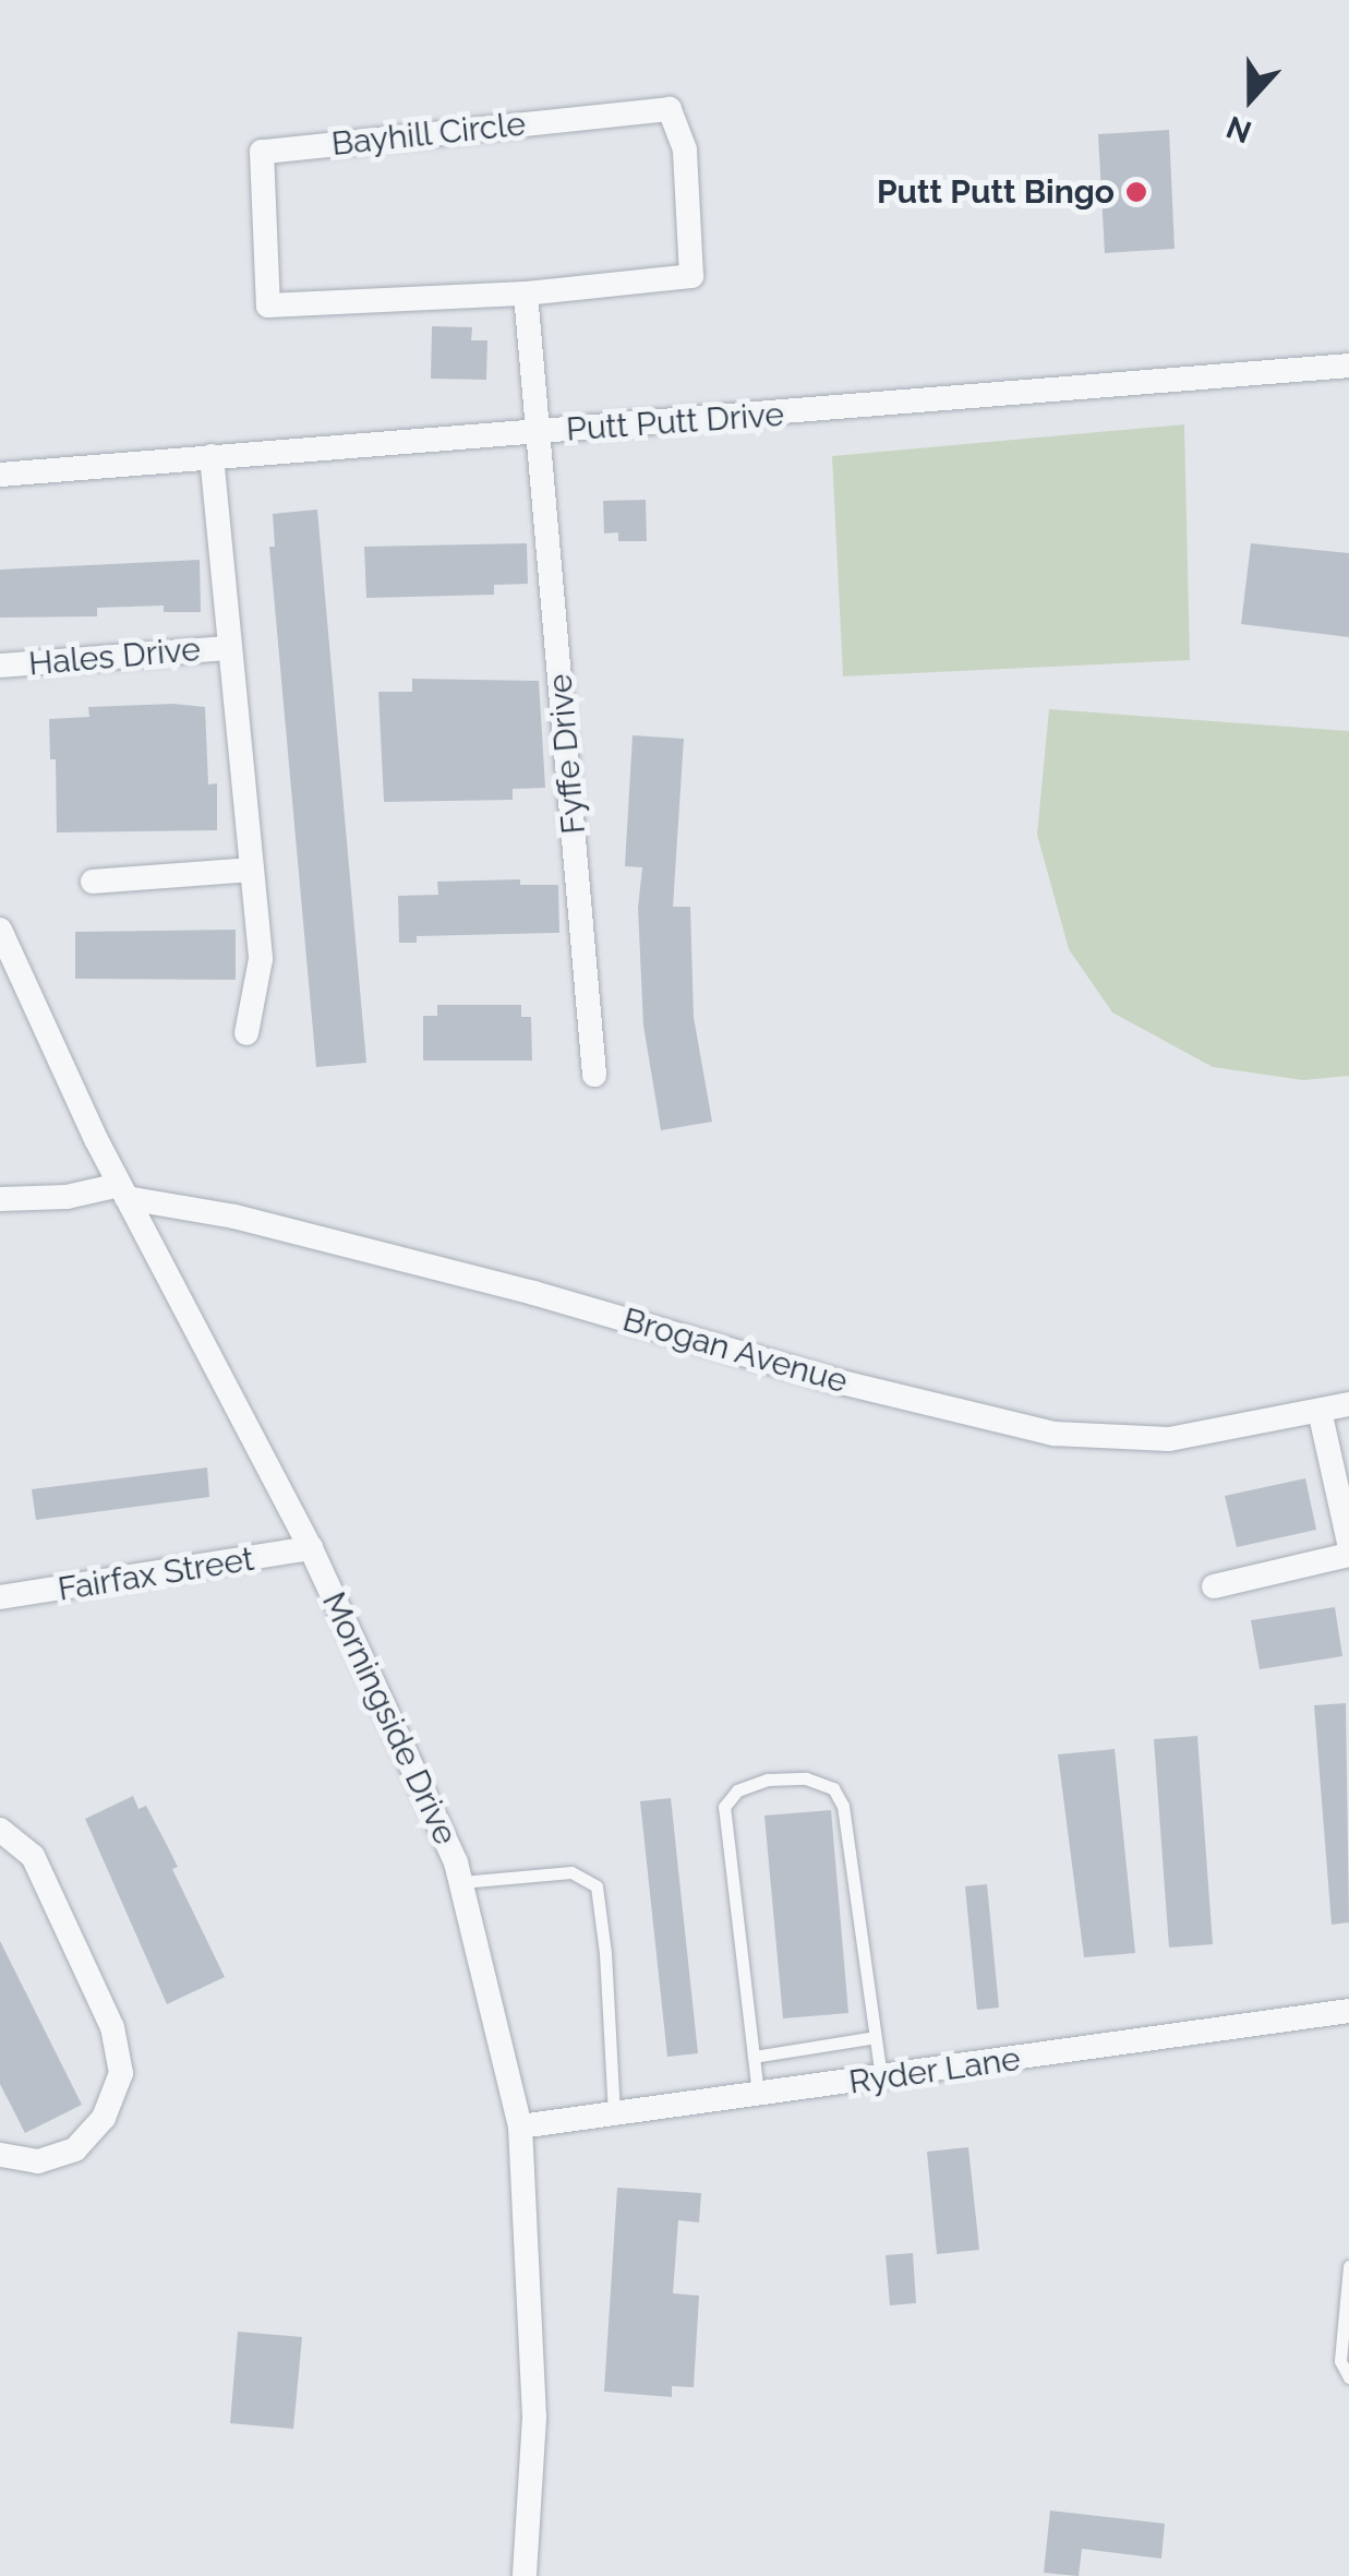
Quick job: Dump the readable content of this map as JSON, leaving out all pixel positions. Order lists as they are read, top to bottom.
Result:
{
  "streets": {
    "street": [
      "Bayhill Circle",
      "Putt Putt Drive",
      "Hales Drive",
      "Fyffe Drive",
      "Brogan Avenue",
      "Fairfax Street",
      "Morningside Drive",
      "Ryder Lane"
    ]
  },
  "crossings": [
    ["Putt Putt Drive", "Hales Drive"],
    ["Putt Putt Drive", "Fyffe Drive"],
    ["Brogan Avenue", "Morningside Drive"],
    ["Fairfax Street", "Morningside Drive"],
    ["Morningside Drive", "Ryder Lane"]
  ],
  "places": ["Putt Putt Bingo"],
  "north": "bottom"
}
